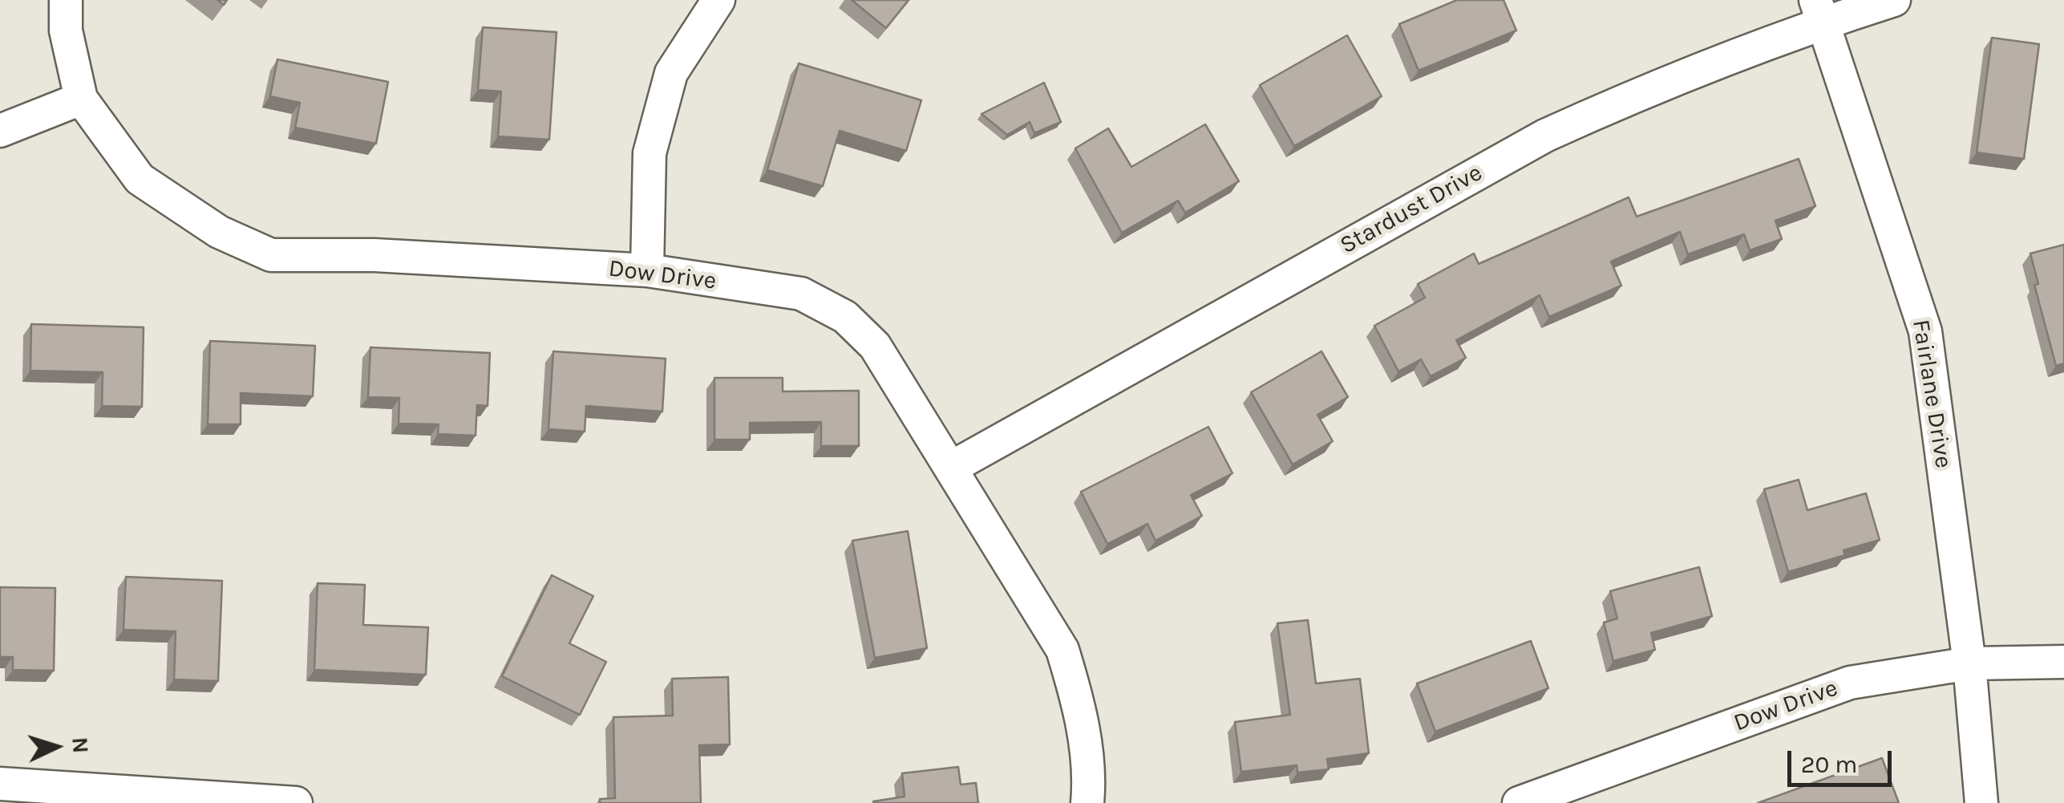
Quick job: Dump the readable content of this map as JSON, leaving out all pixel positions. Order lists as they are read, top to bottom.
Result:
{
  "streets": {
    "street": ["Stardust Drive", "Dow Drive", "Fairlane Drive"]
  },
  "crossings": [
    ["Stardust Drive", "Dow Drive"],
    ["Stardust Drive", "Fairlane Drive"],
    ["Dow Drive", "Fairlane Drive"]
  ],
  "scale_bar": "20 m",
  "north": "right"
}
